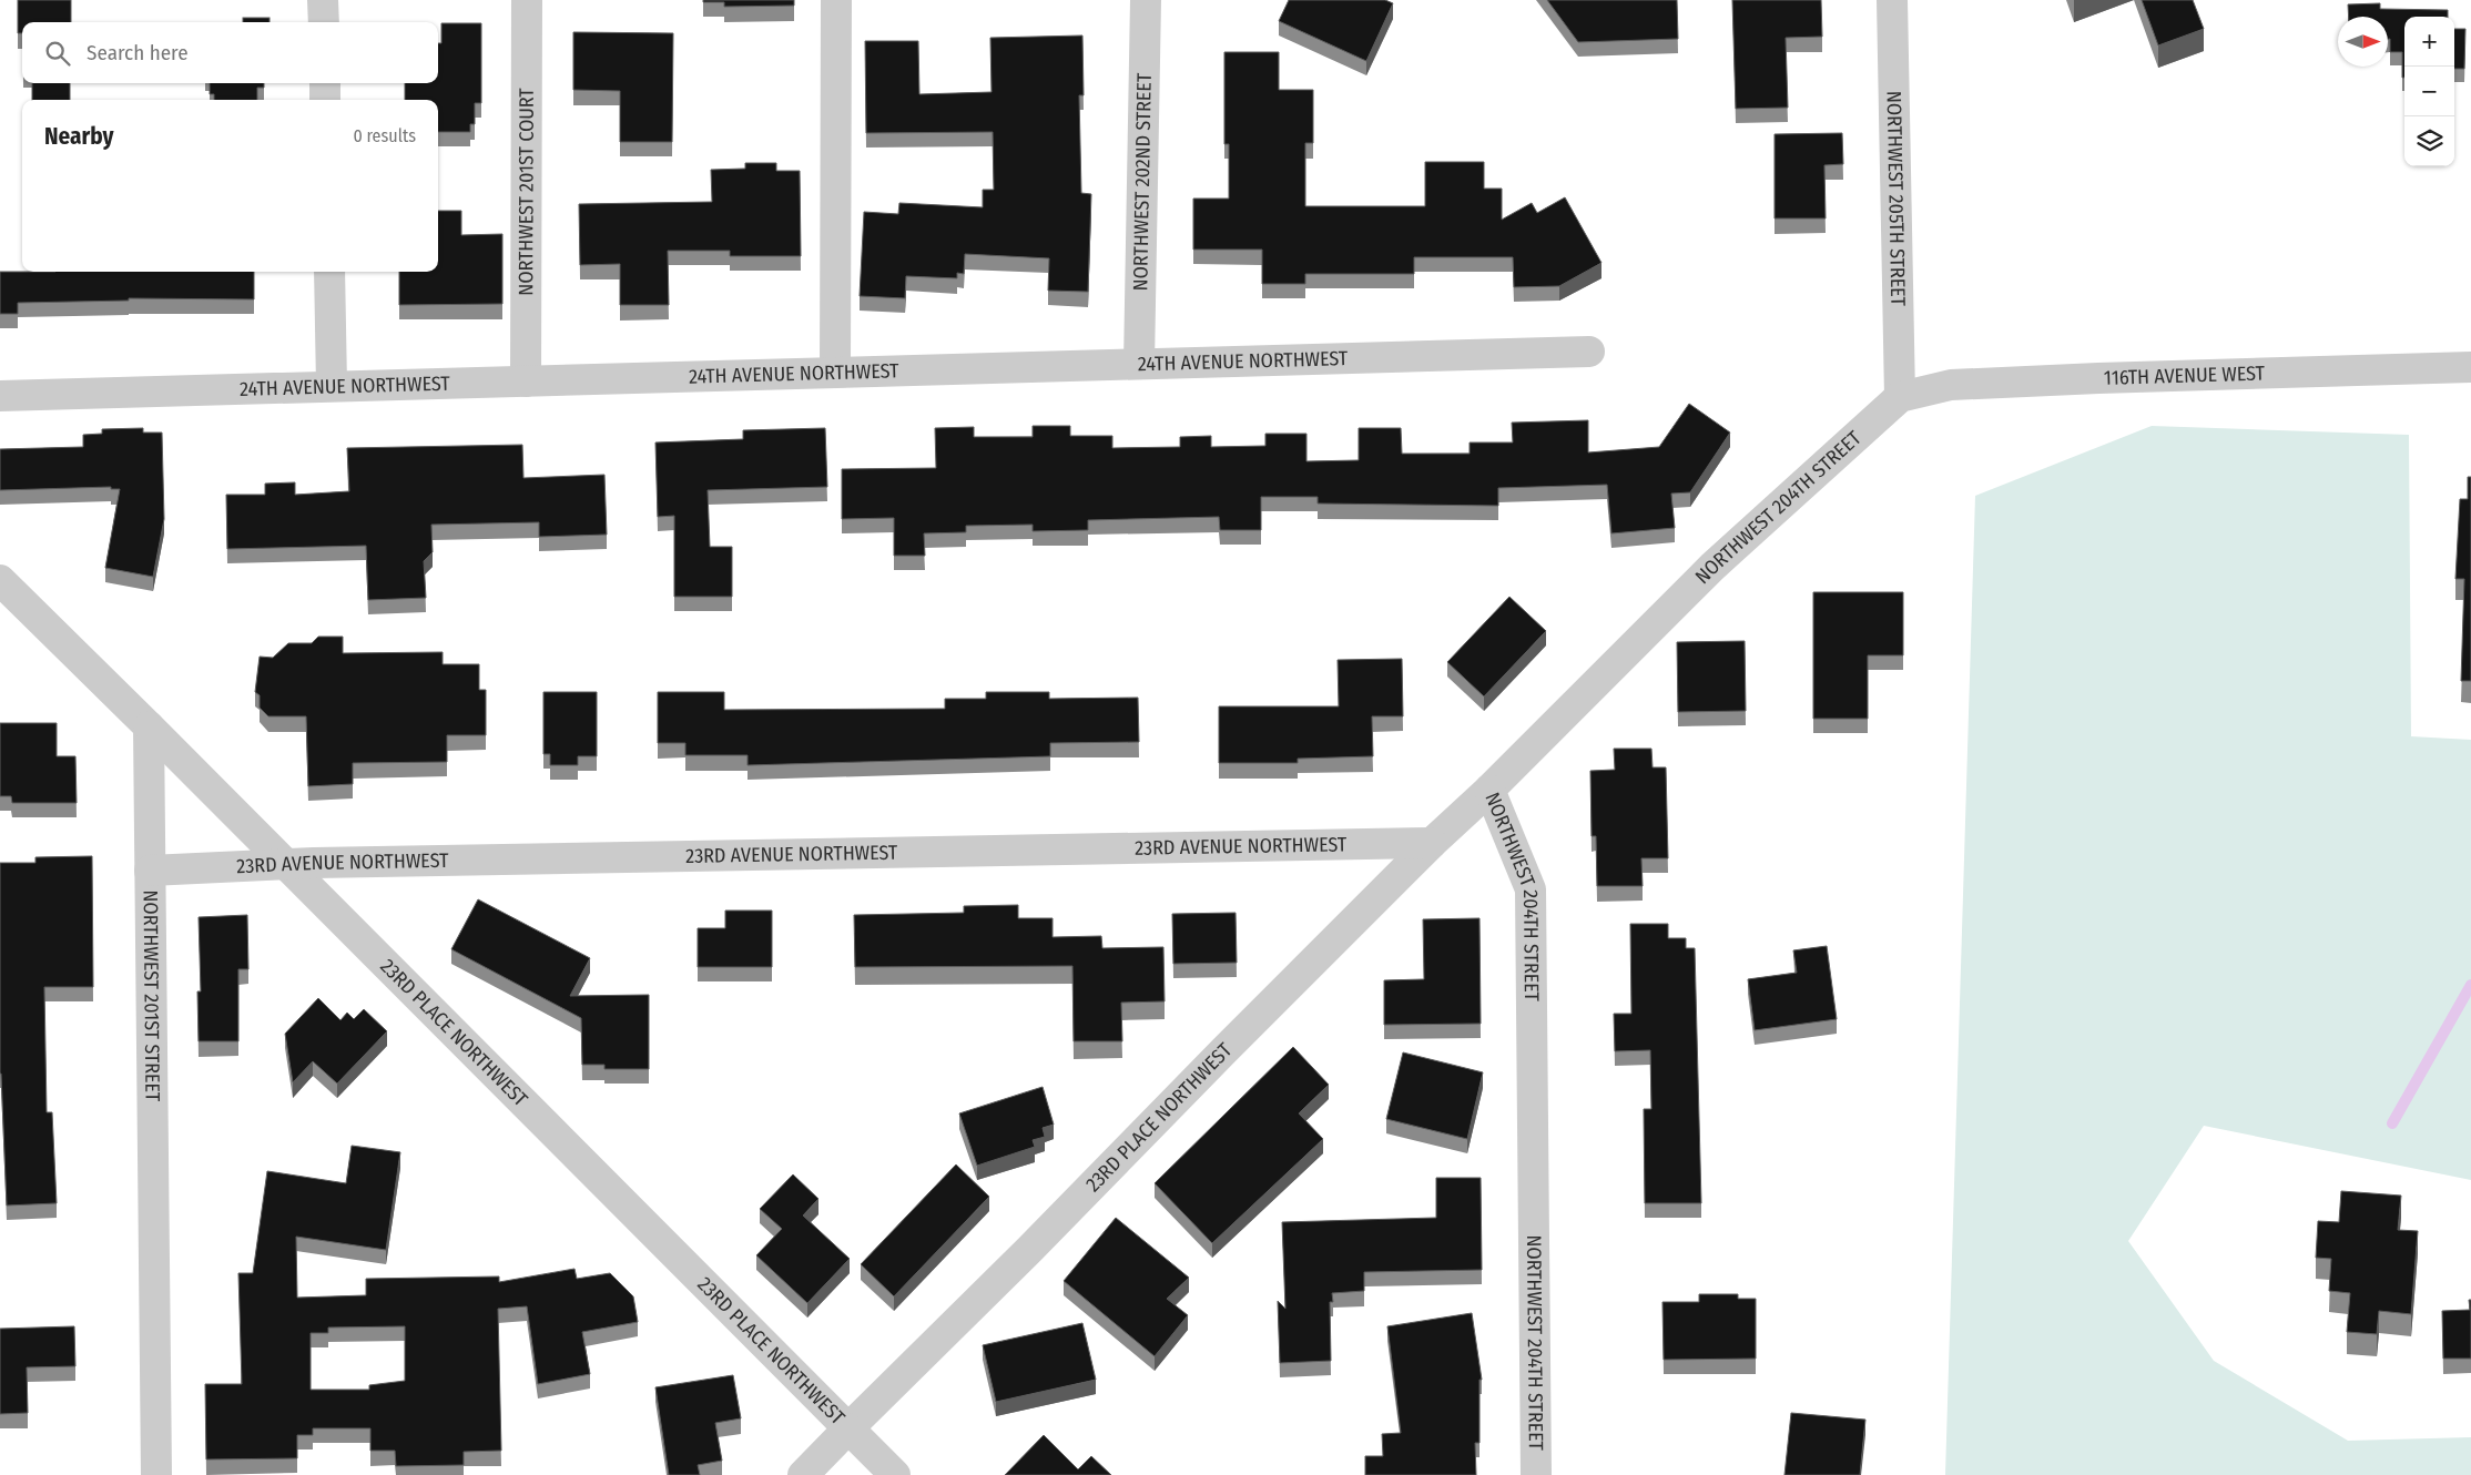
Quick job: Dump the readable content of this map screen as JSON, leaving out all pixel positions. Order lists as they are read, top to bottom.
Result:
{
  "streets": {
    "street": [
      "NORTHWEST 202ND STREET",
      "NORTHWEST 201ST COURT",
      "NORTHWEST 205TH STREET",
      "24TH AVENUE NORTHWEST",
      "116TH AVENUE WEST",
      "NORTHWEST 204TH STREET",
      "23RD AVENUE NORTHWEST",
      "NORTHWEST 201ST STREET",
      "23RD PLACE NORTHWEST"
    ]
  },
  "crossings": [
    ["NORTHWEST 202ND STREET", "24TH AVENUE NORTHWEST"],
    ["NORTHWEST 201ST COURT", "24TH AVENUE NORTHWEST"],
    ["NORTHWEST 205TH STREET", "116TH AVENUE WEST"],
    ["NORTHWEST 205TH STREET", "NORTHWEST 204TH STREET"],
    ["116TH AVENUE WEST", "NORTHWEST 204TH STREET"],
    ["NORTHWEST 204TH STREET", "23RD PLACE NORTHWEST"],
    ["23RD AVENUE NORTHWEST", "NORTHWEST 201ST STREET"],
    ["23RD AVENUE NORTHWEST", "23RD PLACE NORTHWEST"],
    ["NORTHWEST 201ST STREET", "23RD PLACE NORTHWEST"]
  ],
  "north": "right",
  "page": {
    "map_buttons": ["+", "−"],
    "search": "Search here",
    "heading": ["Nearby", "0 results"]
  }
}
